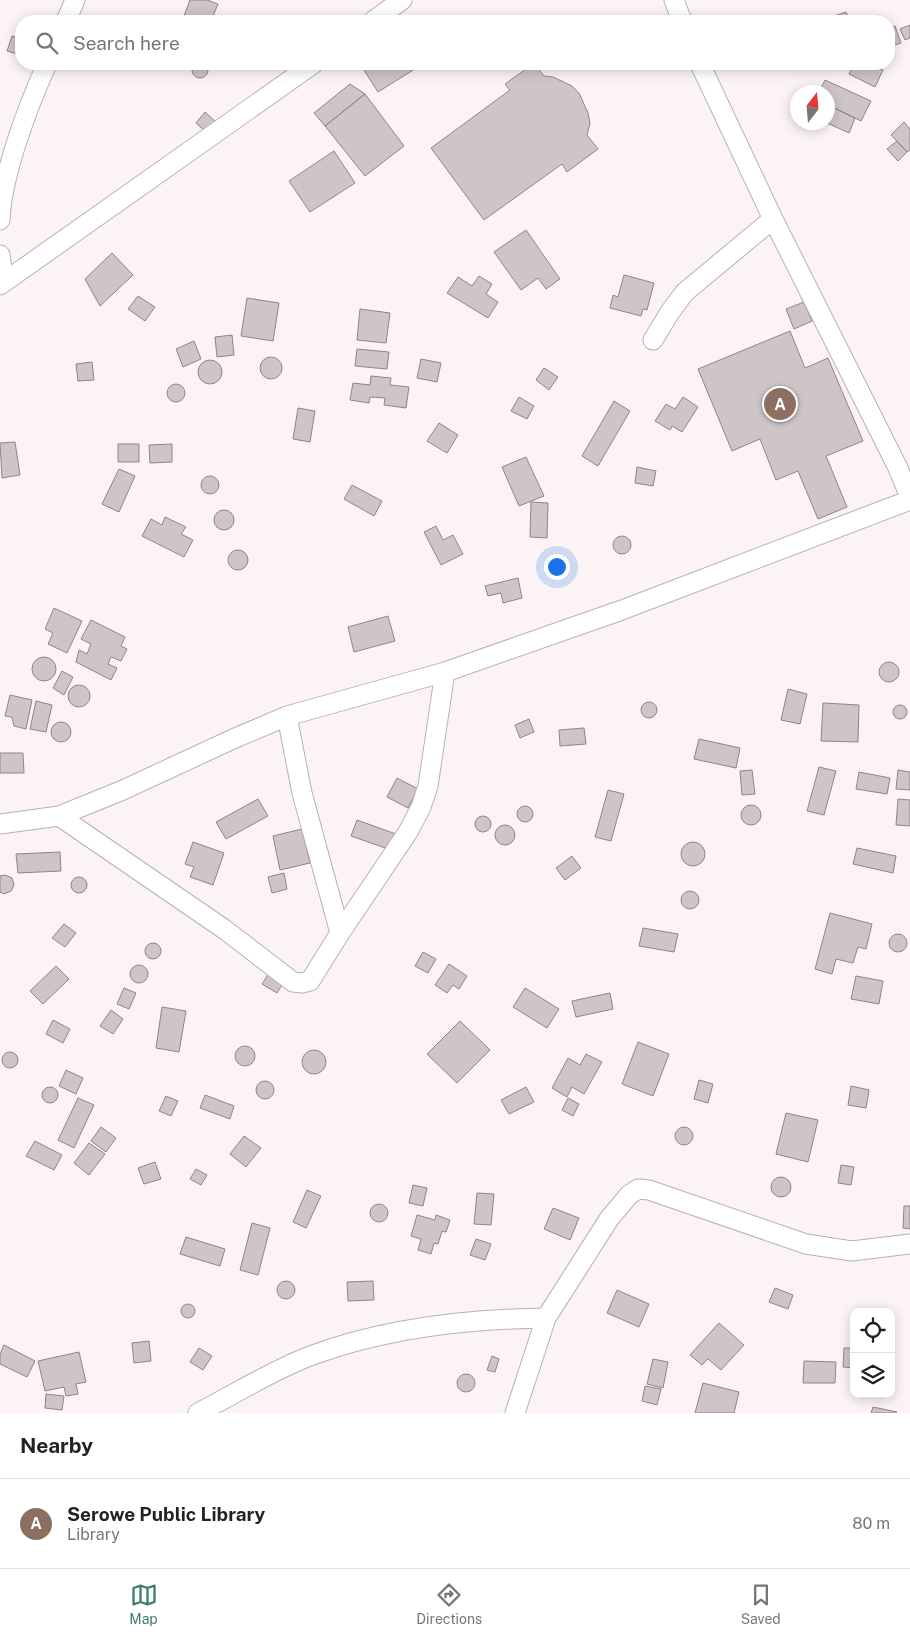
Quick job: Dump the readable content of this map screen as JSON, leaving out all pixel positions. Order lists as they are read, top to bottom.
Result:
{
  "north": "top",
  "page": {
    "search": "Search here",
    "pins": "A",
    "heading": "Nearby",
    "list": [
      {
        "mark": "A",
        "name": "Serowe Public Library",
        "note": "Library",
        "value": "80 m"
      }
    ],
    "nav": ["Map", "Directions", "Saved"]
  }
}
